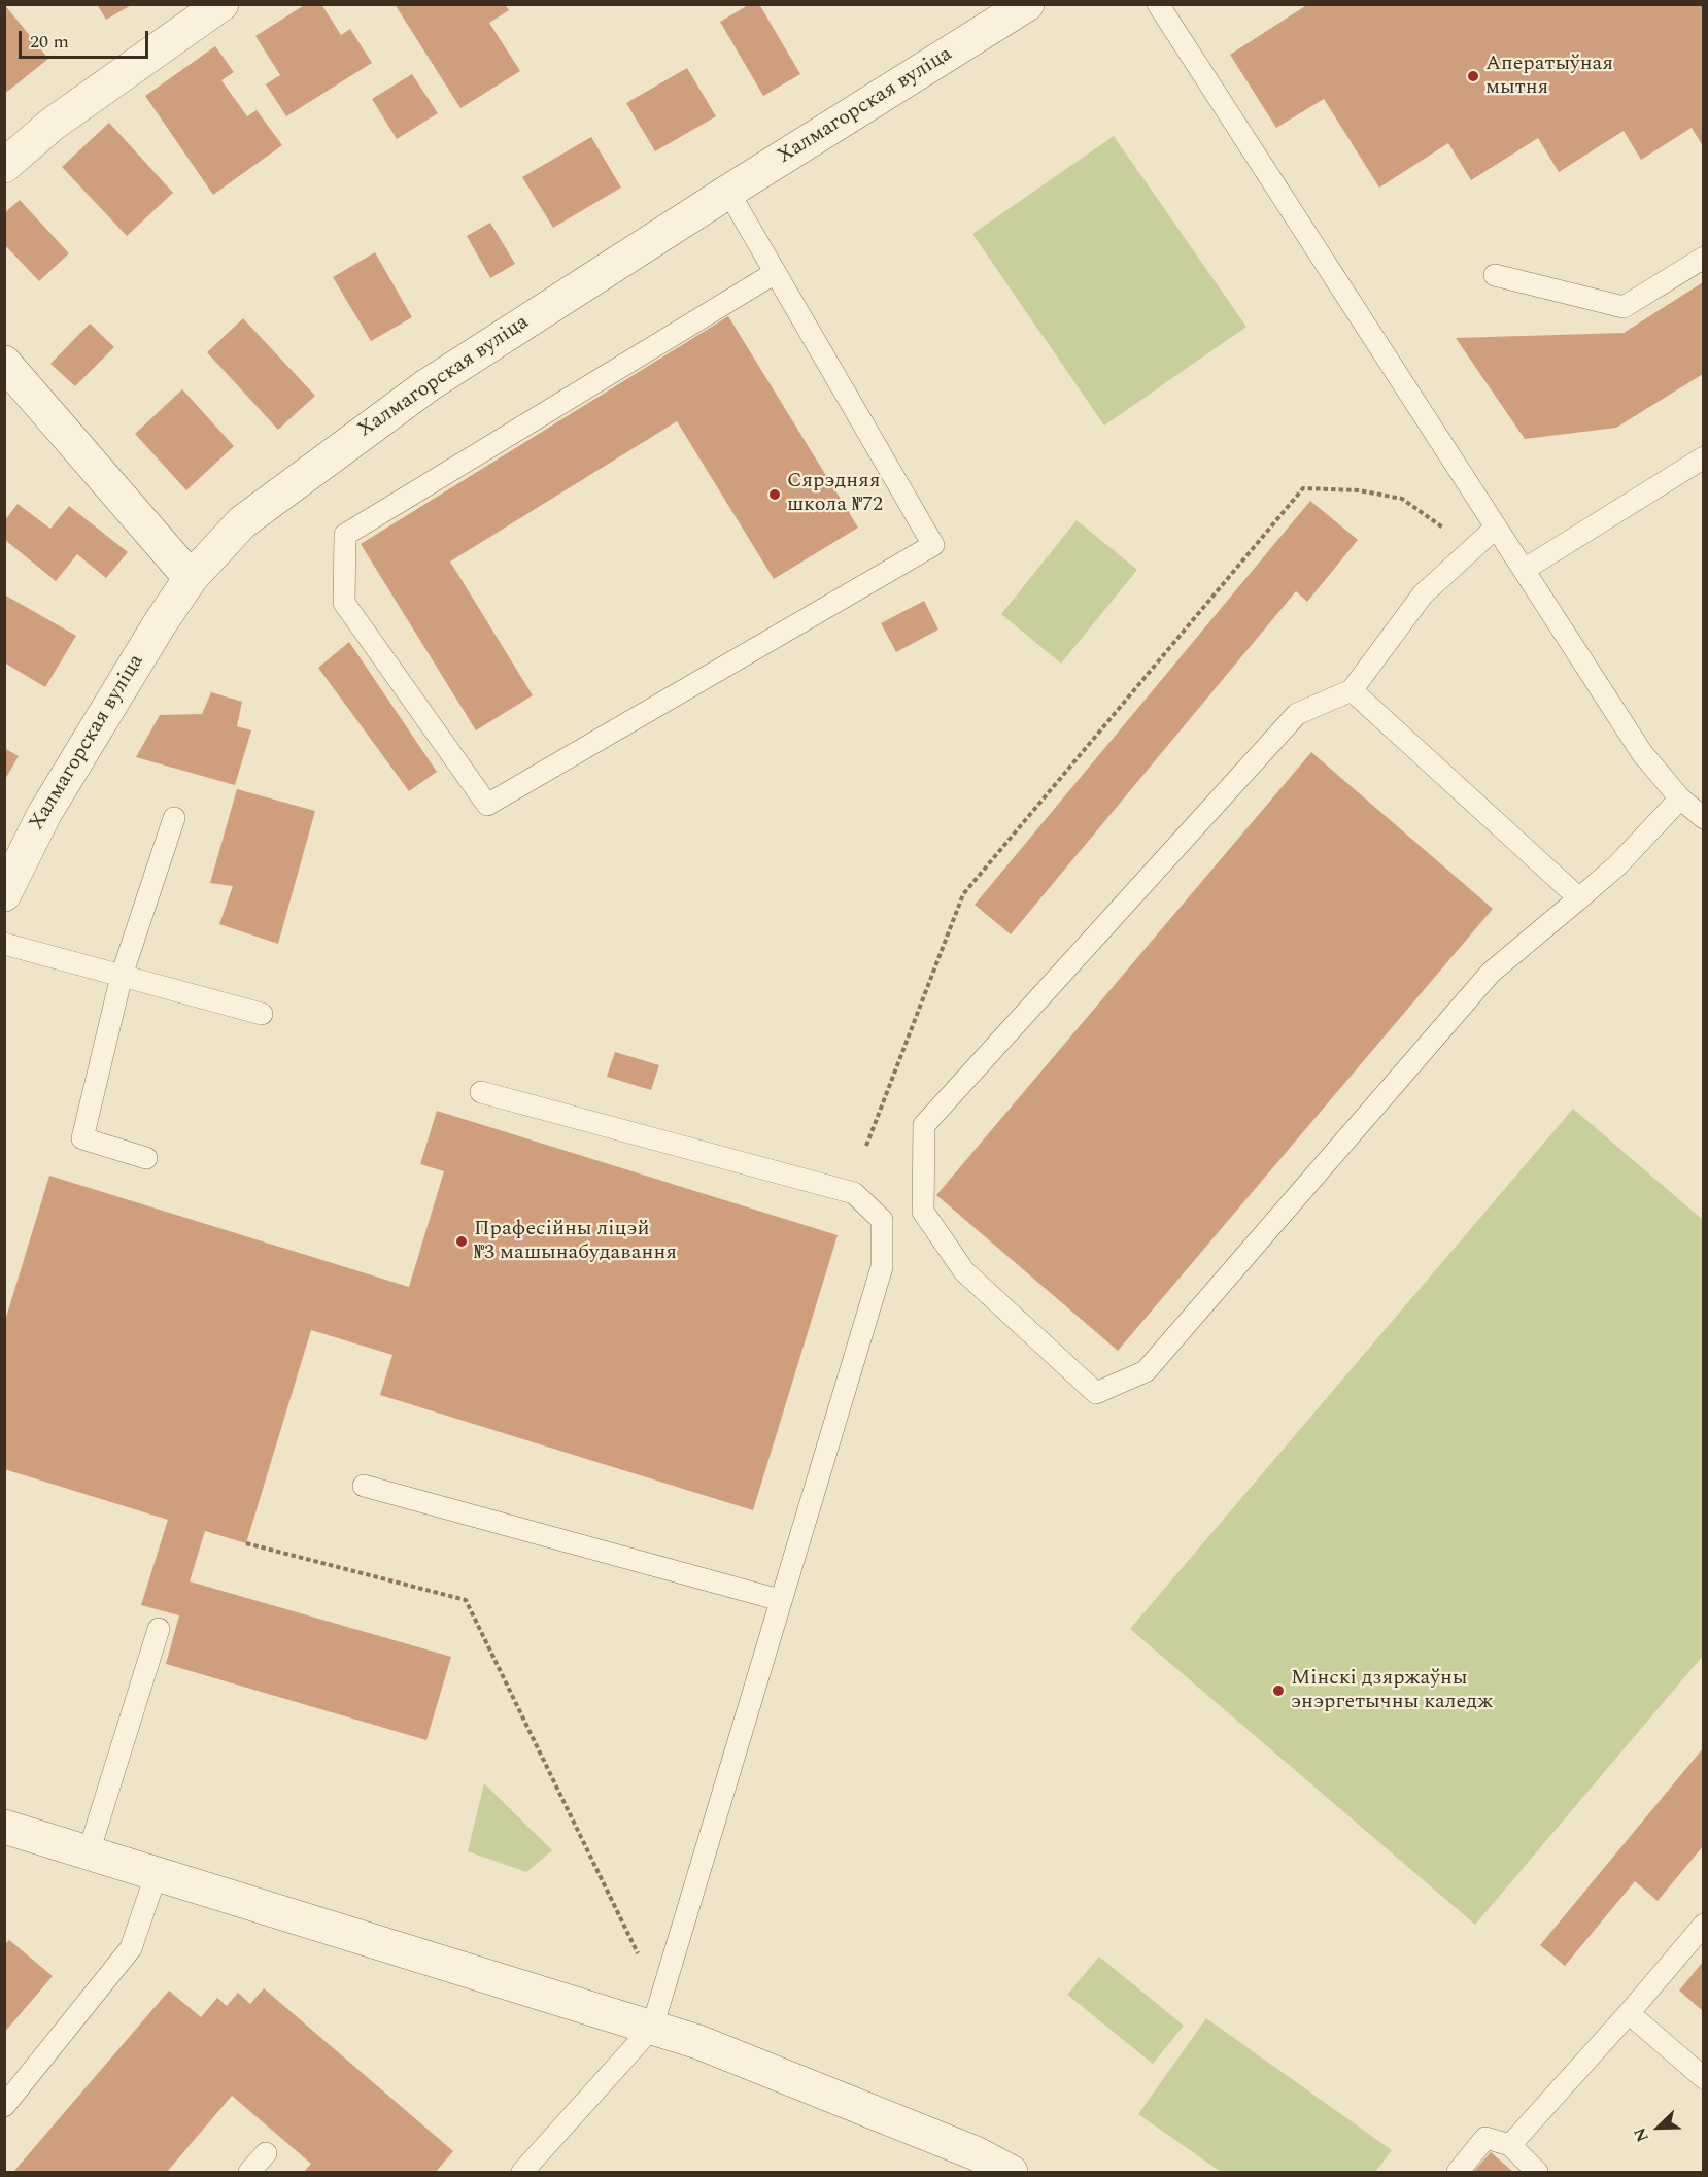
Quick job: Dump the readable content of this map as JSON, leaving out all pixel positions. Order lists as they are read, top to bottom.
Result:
{
  "streets": {
    "street": ["Халмагорская вуліца"]
  },
  "places": [
    "Аператыўная мытня",
    "Сярэдняя школа №72",
    "Прафесійны ліцэй №3 машынабудавання",
    "Мінскі дзяржаўны энэргетычны каледж"
  ],
  "scale_bar": "20 m",
  "north": "bottom left"
}
